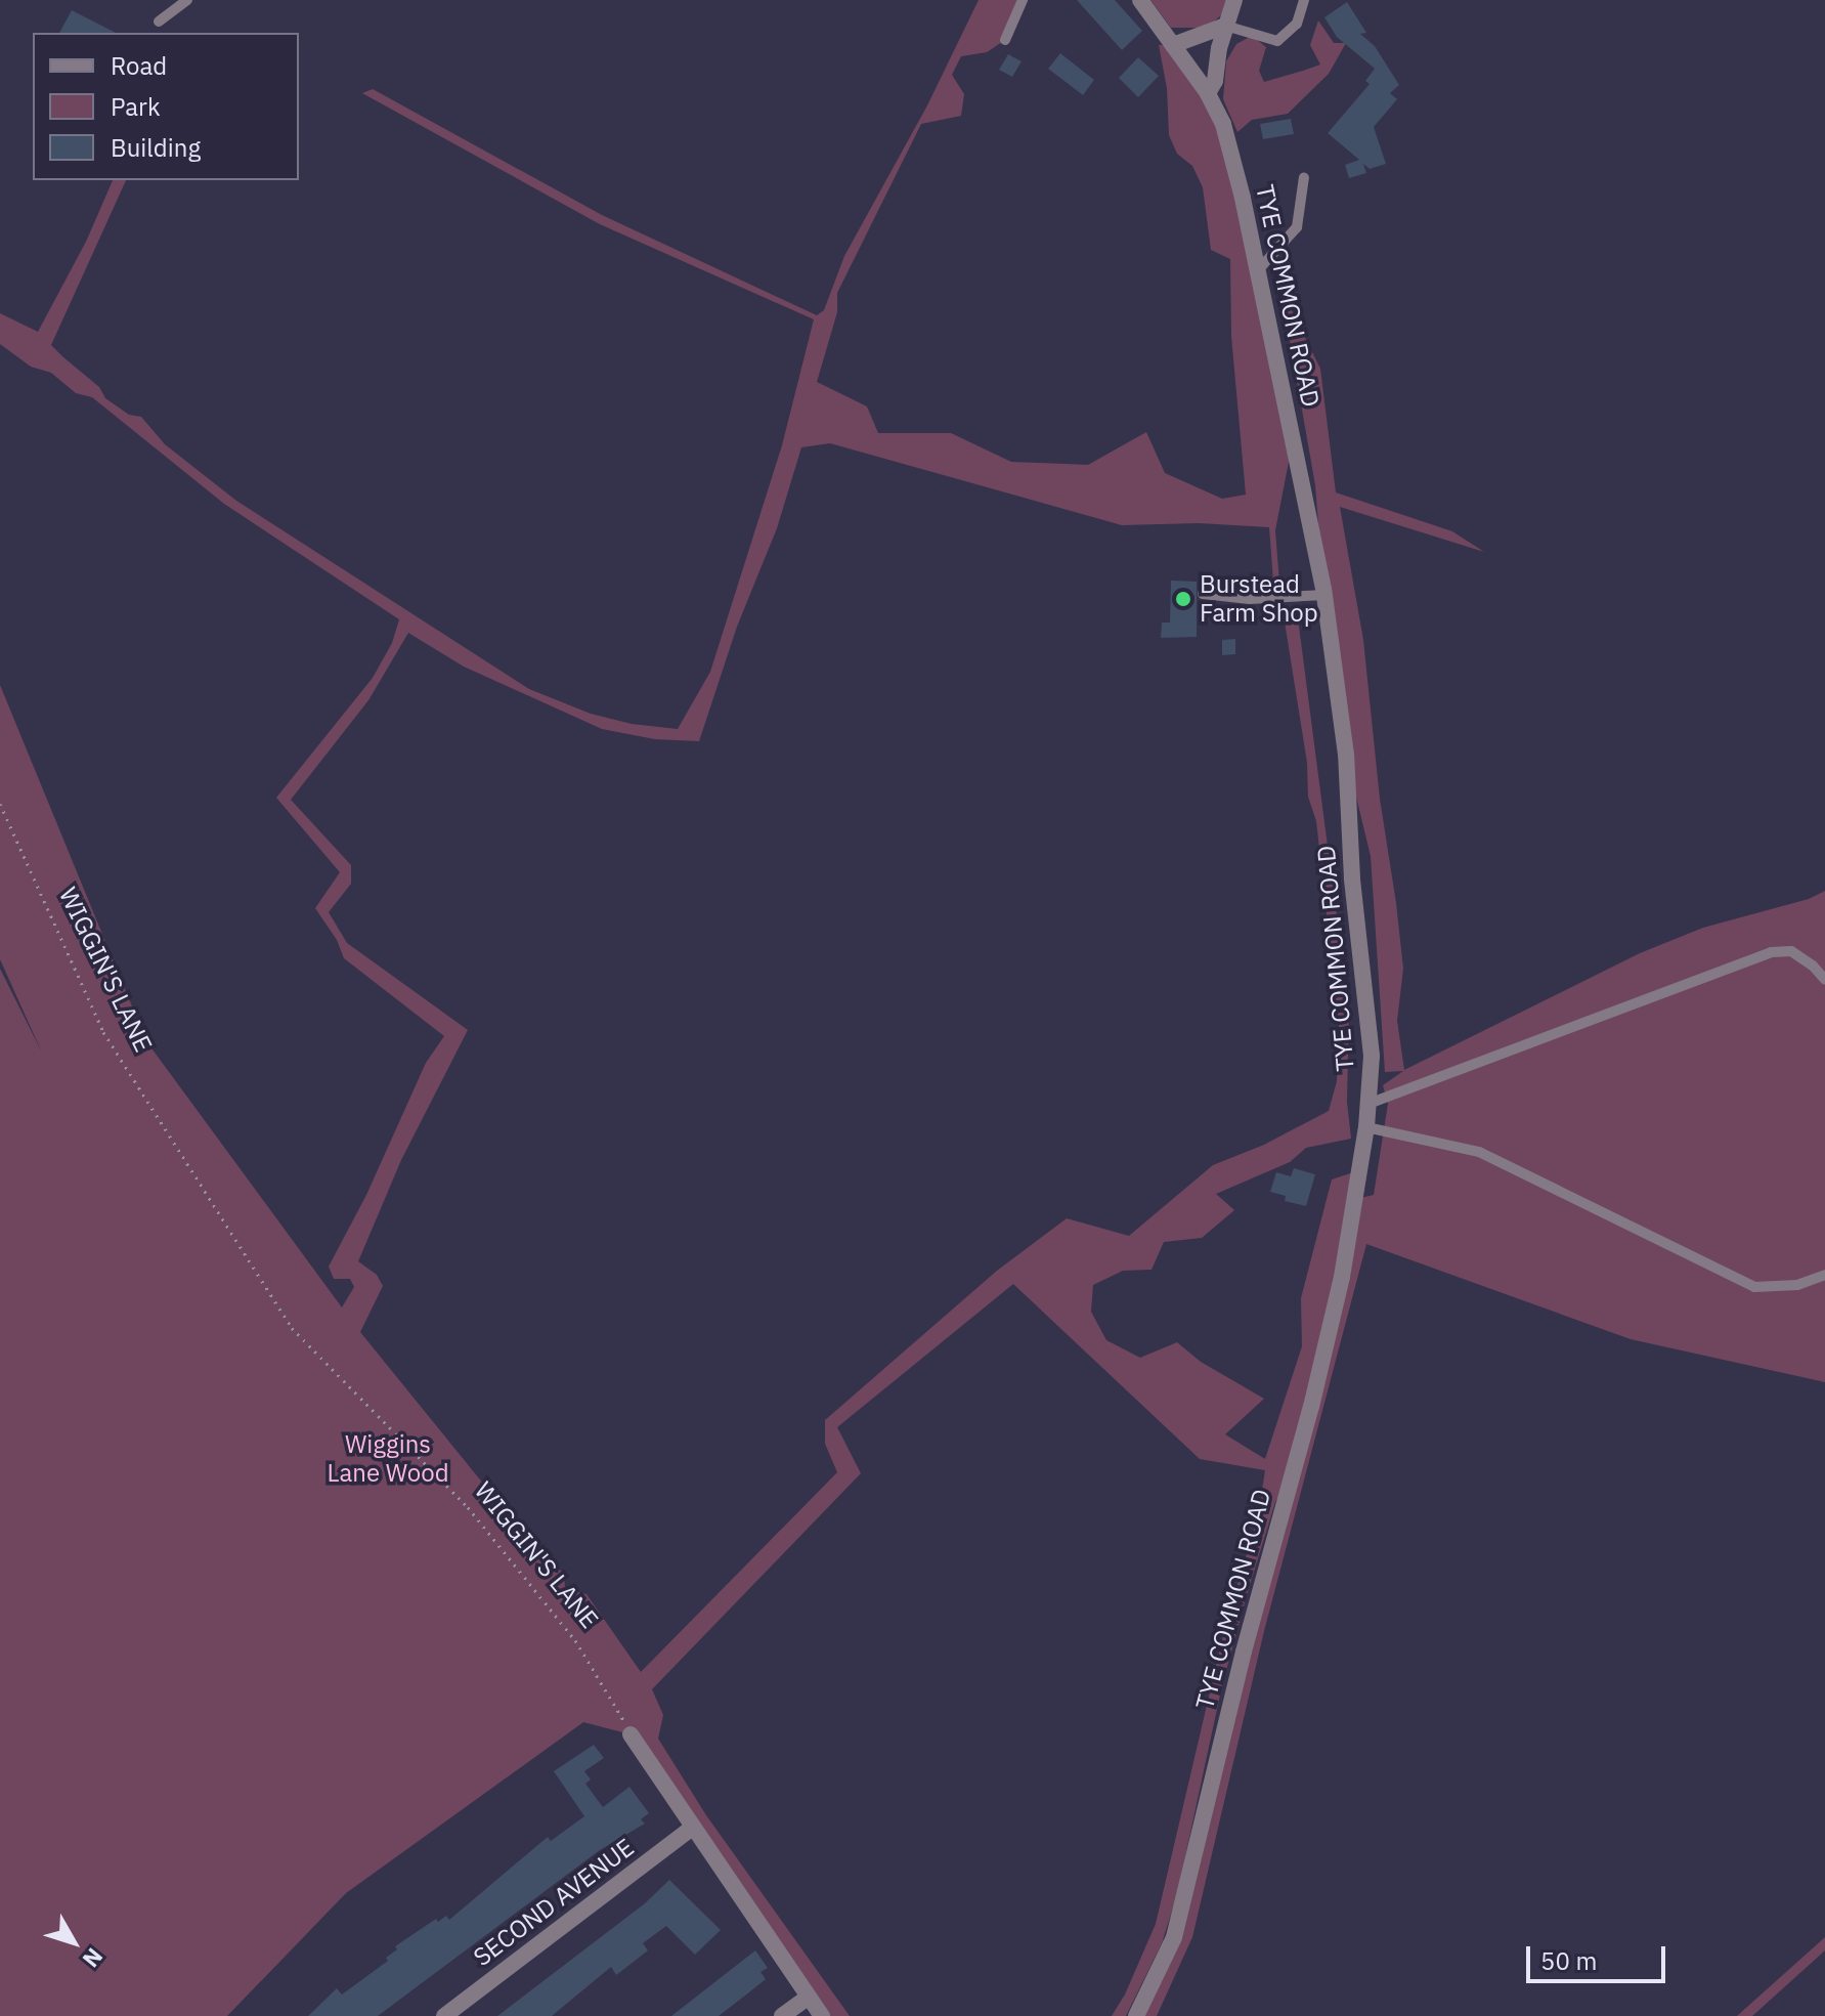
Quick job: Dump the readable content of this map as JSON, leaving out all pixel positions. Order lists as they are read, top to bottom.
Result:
{
  "streets": {
    "street": ["TYE COMMON ROAD", "SECOND AVENUE"],
    "path": ["WIGGIN'S LANE"]
  },
  "parks": ["Wiggins Lane Wood"],
  "places": ["Burstead Farm Shop"],
  "legend": ["Road", "Park", "Building"],
  "scale_bar": "50 m",
  "north": "bottom right"
}
